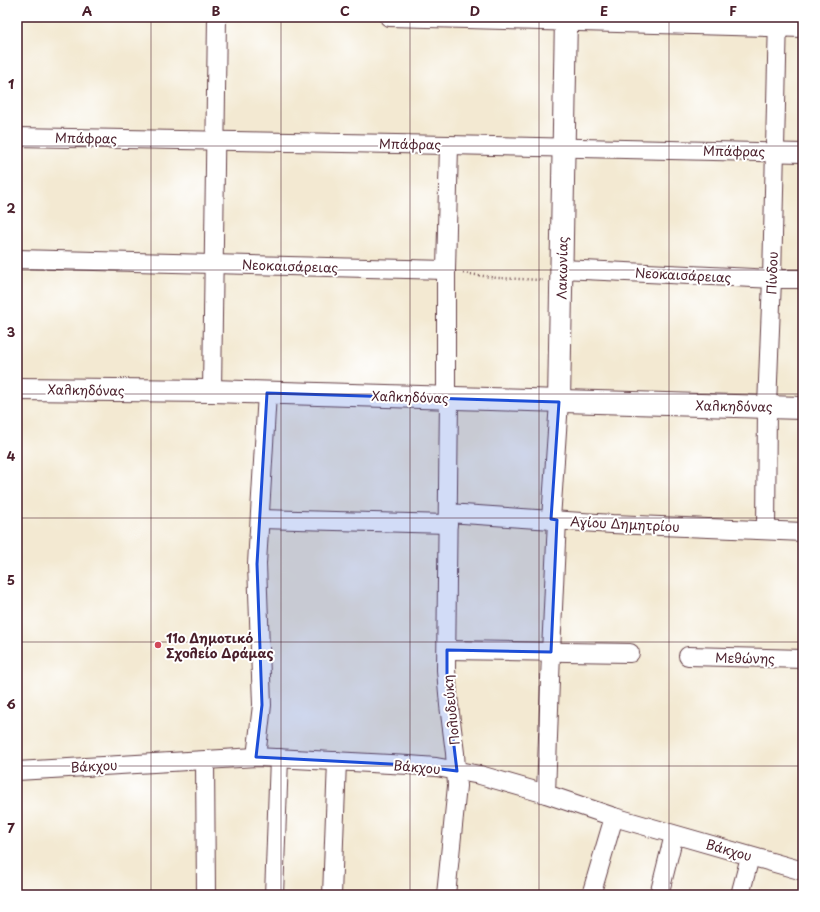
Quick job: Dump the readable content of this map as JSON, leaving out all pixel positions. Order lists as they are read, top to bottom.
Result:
{
  "streets": {
    "street": [
      "Μπάφρας",
      "Νεοκαισάρειας",
      "Λακωνίας",
      "Πίνδου",
      "Χαλκηδόνας",
      "Αγίου Δημητρίου",
      "Μεθώνης",
      "Πολυδεύκη",
      "Βάκχου"
    ]
  },
  "crossings": [
    ["Μπάφρας", "Λακωνίας"],
    ["Μπάφρας", "Πίνδου"],
    ["Μπάφρας", "Πολυδεύκη"],
    ["Νεοκαισάρειας", "Λακωνίας"],
    ["Νεοκαισάρειας", "Πίνδου"],
    ["Νεοκαισάρειας", "Πολυδεύκη"],
    ["Λακωνίας", "Χαλκηδόνας"],
    ["Λακωνίας", "Αγίου Δημητρίου"],
    ["Λακωνίας", "Βάκχου"],
    ["Πίνδου", "Χαλκηδόνας"],
    ["Πίνδου", "Αγίου Δημητρίου"],
    ["Χαλκηδόνας", "Πολυδεύκη"],
    ["Αγίου Δημητρίου", "Πολυδεύκη"],
    ["Πολυδεύκη", "Βάκχου"]
  ],
  "places": ["11ο Δημοτικό Σχολείο Δράμας"],
  "grid": {
    "columns": [
      "A",
      "B",
      "C",
      "D",
      "E",
      "F"
    ],
    "rows": [
      "1",
      "2",
      "3",
      "4",
      "5",
      "6",
      "7"
    ]
  }
}
